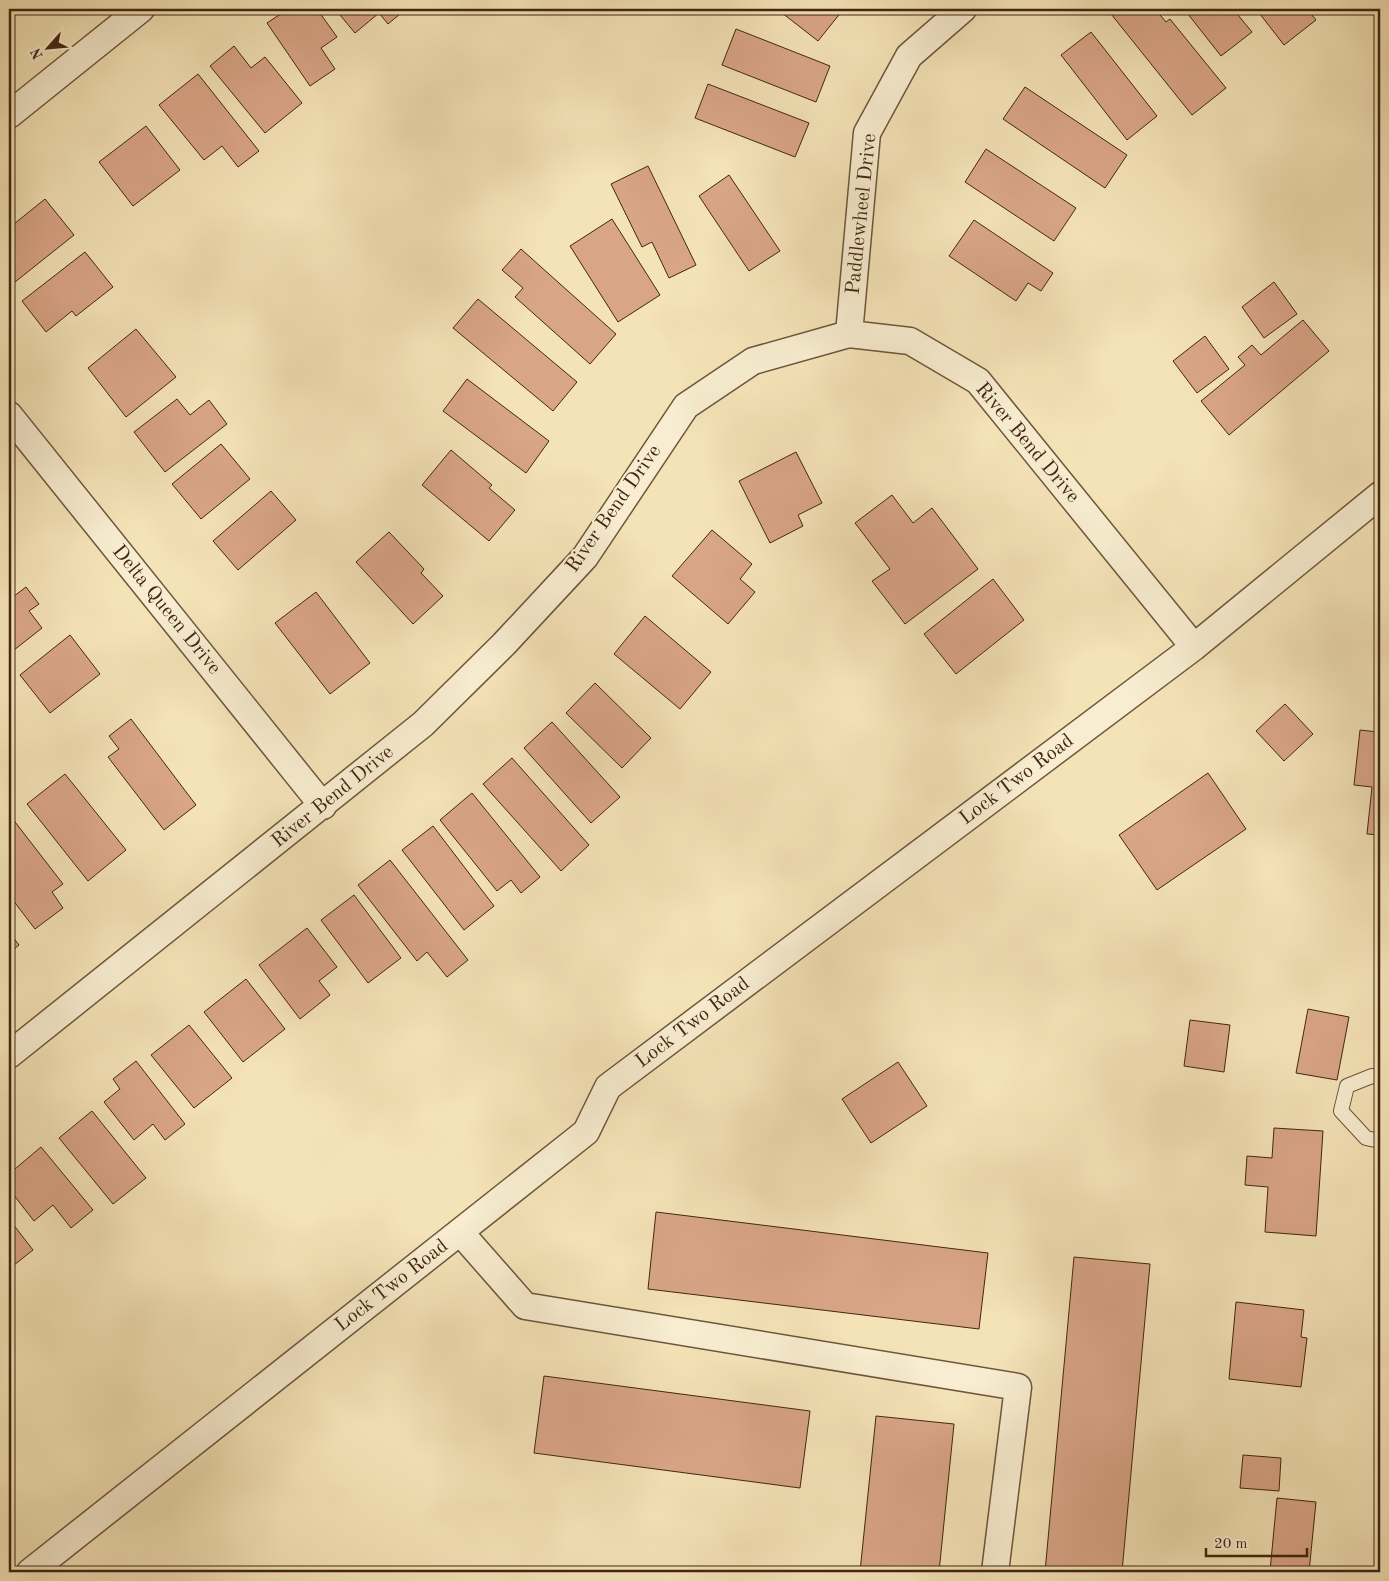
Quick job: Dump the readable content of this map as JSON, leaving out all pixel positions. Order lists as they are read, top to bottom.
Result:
{
  "streets": {
    "street": [
      "Paddlewheel Drive",
      "River Bend Drive",
      "Delta Queen Drive",
      "Lock Two Road"
    ]
  },
  "crossings": [
    ["Paddlewheel Drive", "River Bend Drive"],
    ["River Bend Drive", "Delta Queen Drive"],
    ["River Bend Drive", "Lock Two Road"]
  ],
  "scale_bar": "20 m",
  "north": "bottom left"
}
